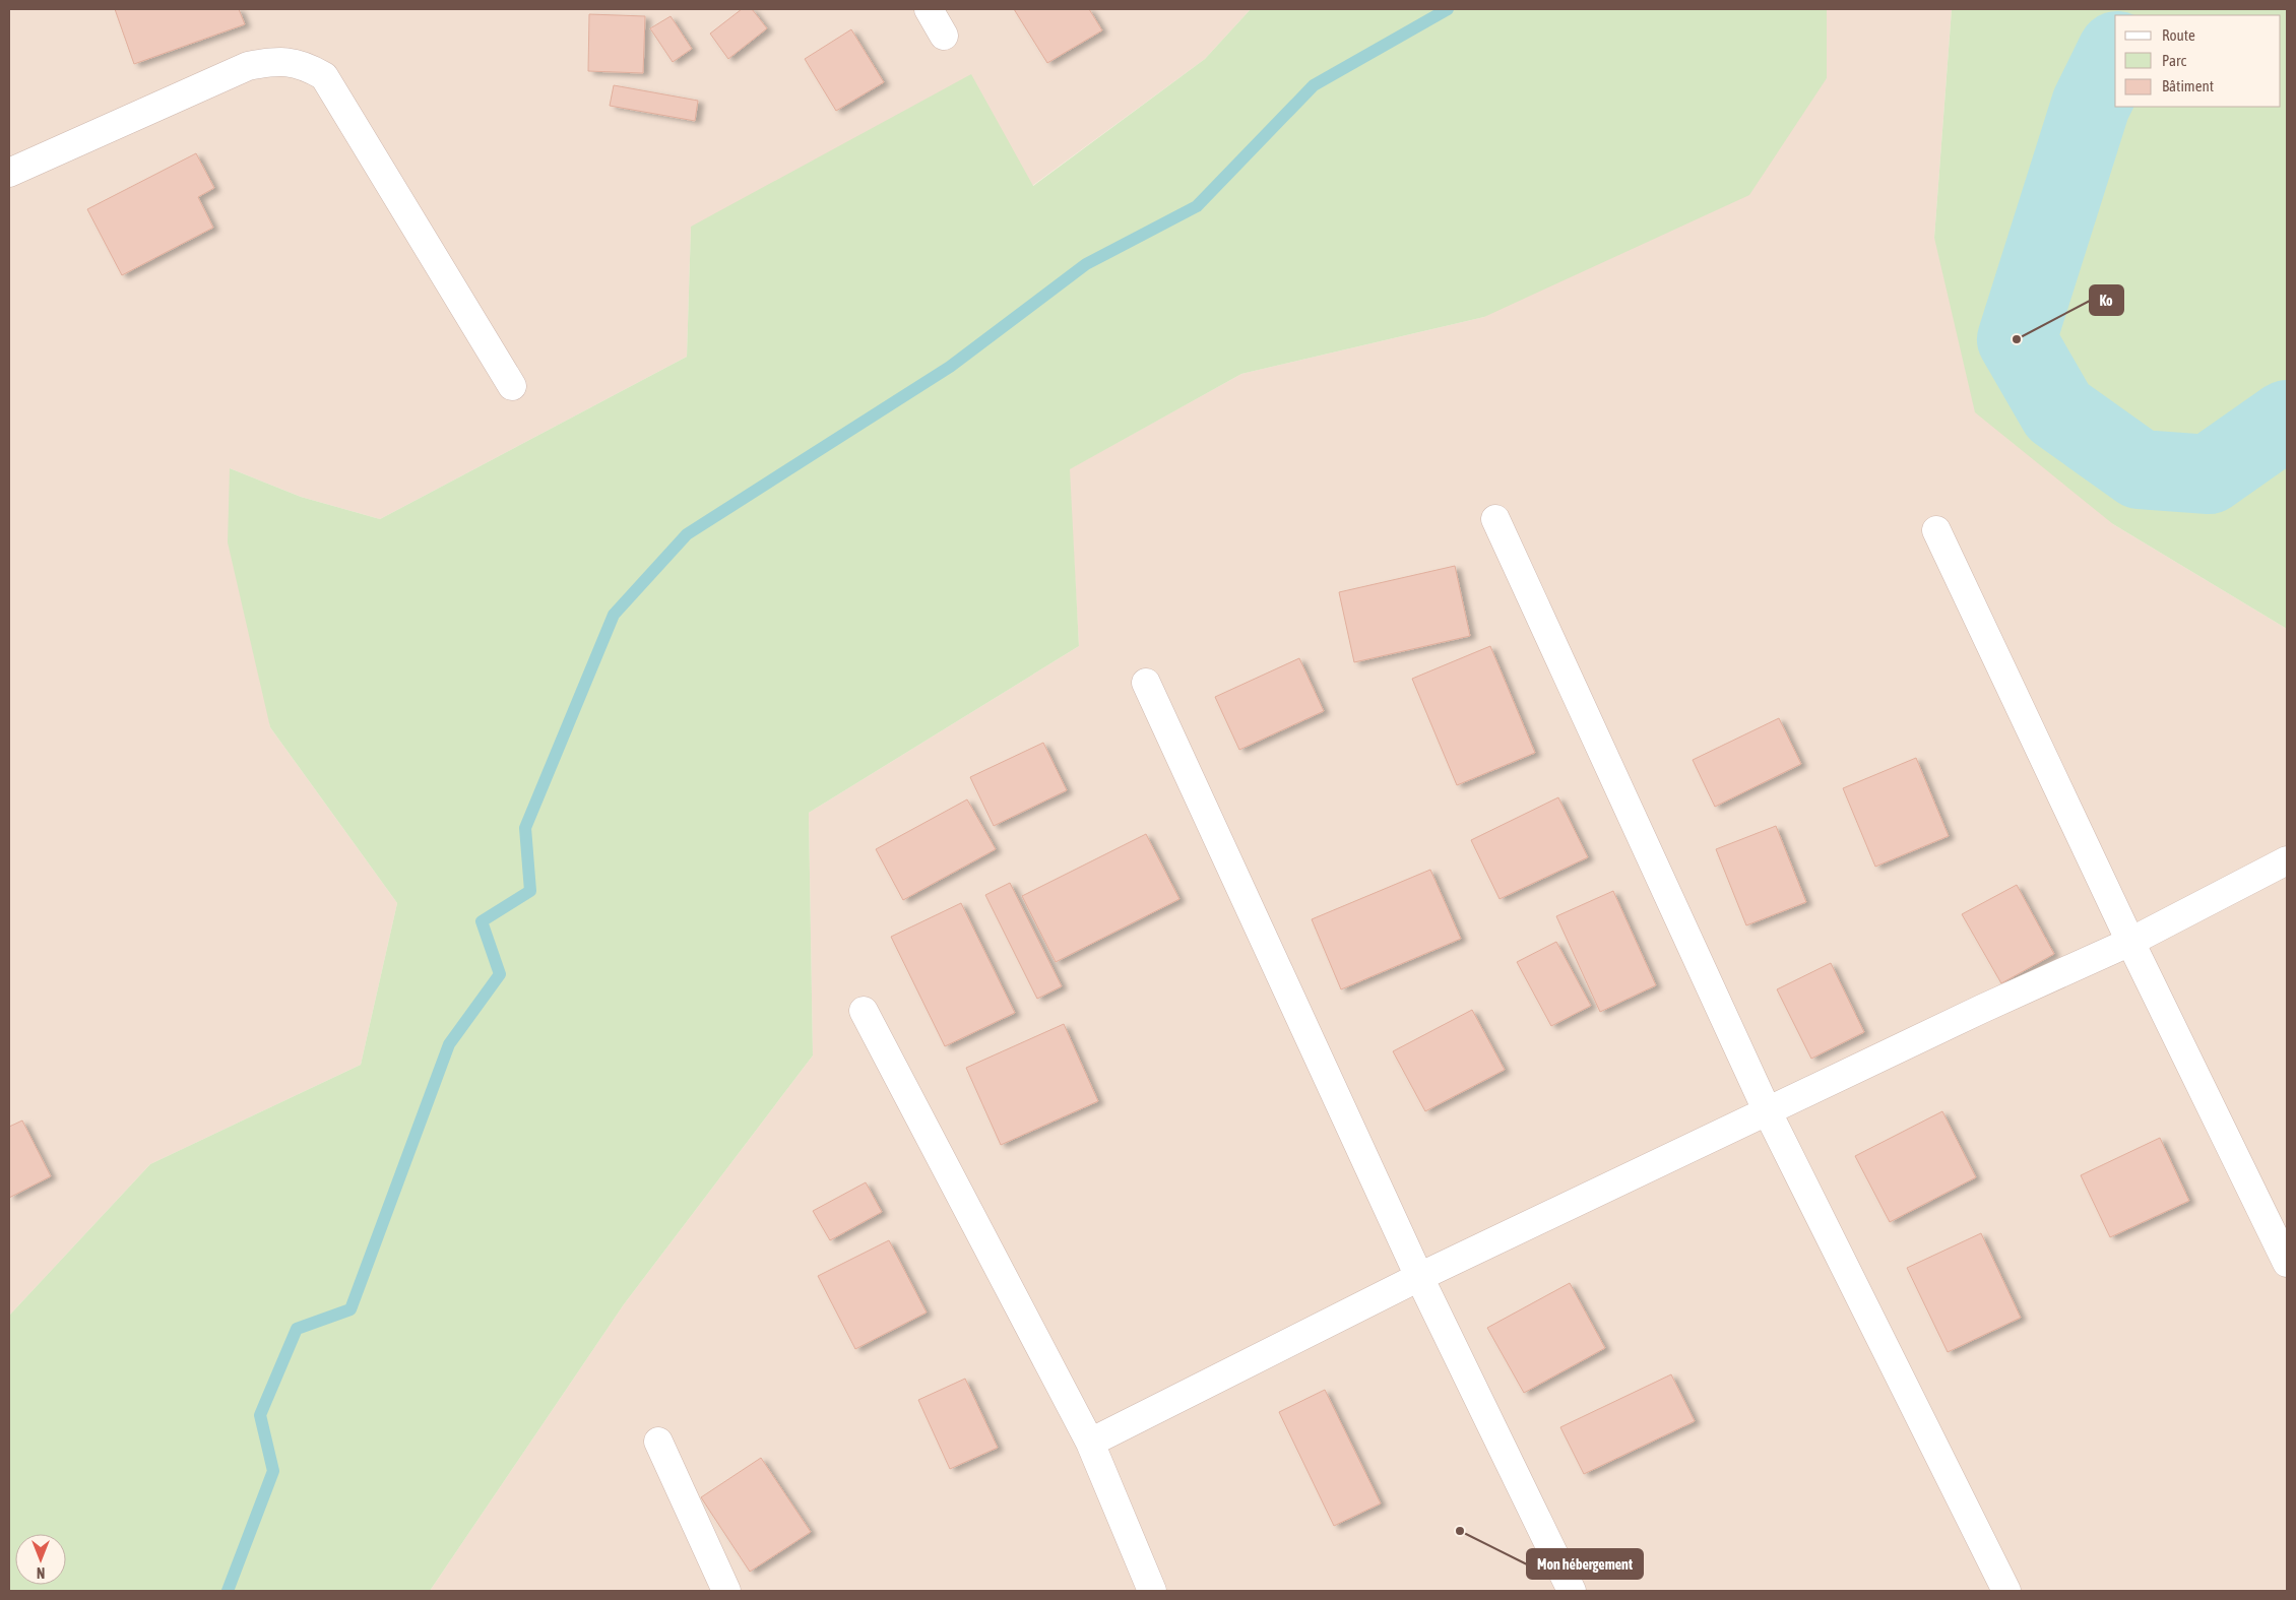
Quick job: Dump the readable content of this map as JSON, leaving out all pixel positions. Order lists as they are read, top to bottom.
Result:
{
  "places": ["Ko", "Mon hébergement"],
  "legend": ["Route", "Parc", "Bâtiment"],
  "north": "bottom"
}
